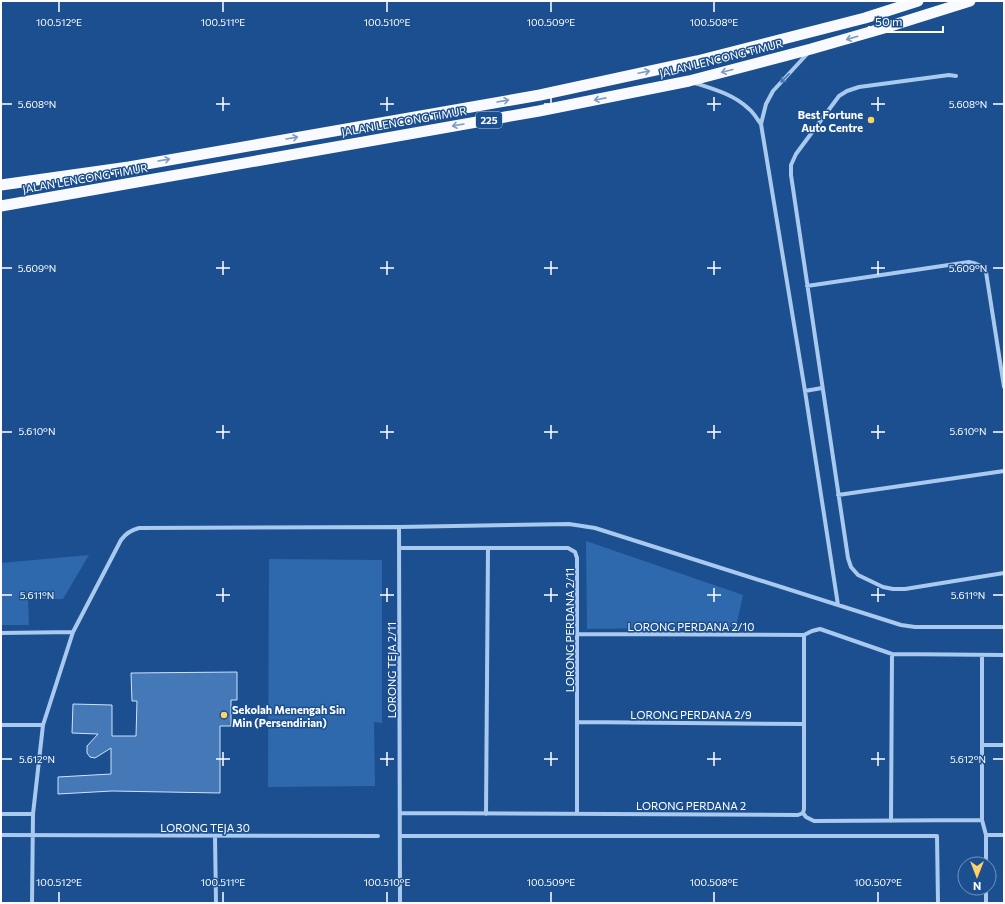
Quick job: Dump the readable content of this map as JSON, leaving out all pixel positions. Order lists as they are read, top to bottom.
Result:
{
  "streets": {
    "highway": ["JALAN LENCONG TIMUR", "225"],
    "street": [
      "LORONG PERDANA 2/10",
      "LORONG PERDANA 2/11",
      "LORONG TEJA 2/11",
      "LORONG PERDANA 2/9",
      "LORONG PERDANA 2",
      "LORONG TEJA 30"
    ]
  },
  "crossings": [
    ["LORONG PERDANA 2/10", "LORONG PERDANA 2/11"],
    ["LORONG PERDANA 2/11", "LORONG TEJA 2/11"],
    ["LORONG PERDANA 2/11", "LORONG PERDANA 2/9"],
    ["LORONG PERDANA 2/11", "LORONG PERDANA 2"],
    ["LORONG TEJA 2/11", "LORONG PERDANA 2"]
  ],
  "places": ["Best Fortune Auto Centre", "Sekolah Menengah Sin Min (Persendirian)"],
  "scale_bar": "50 m",
  "north": "bottom",
  "coordinates": [
    "100.512°E",
    "100.511°E",
    "100.510°E",
    "100.509°E",
    "100.508°E",
    "5.608°N",
    "5.609°N",
    "5.610°N",
    "5.611°N",
    "5.612°N",
    "100.507°E"
  ]
}
